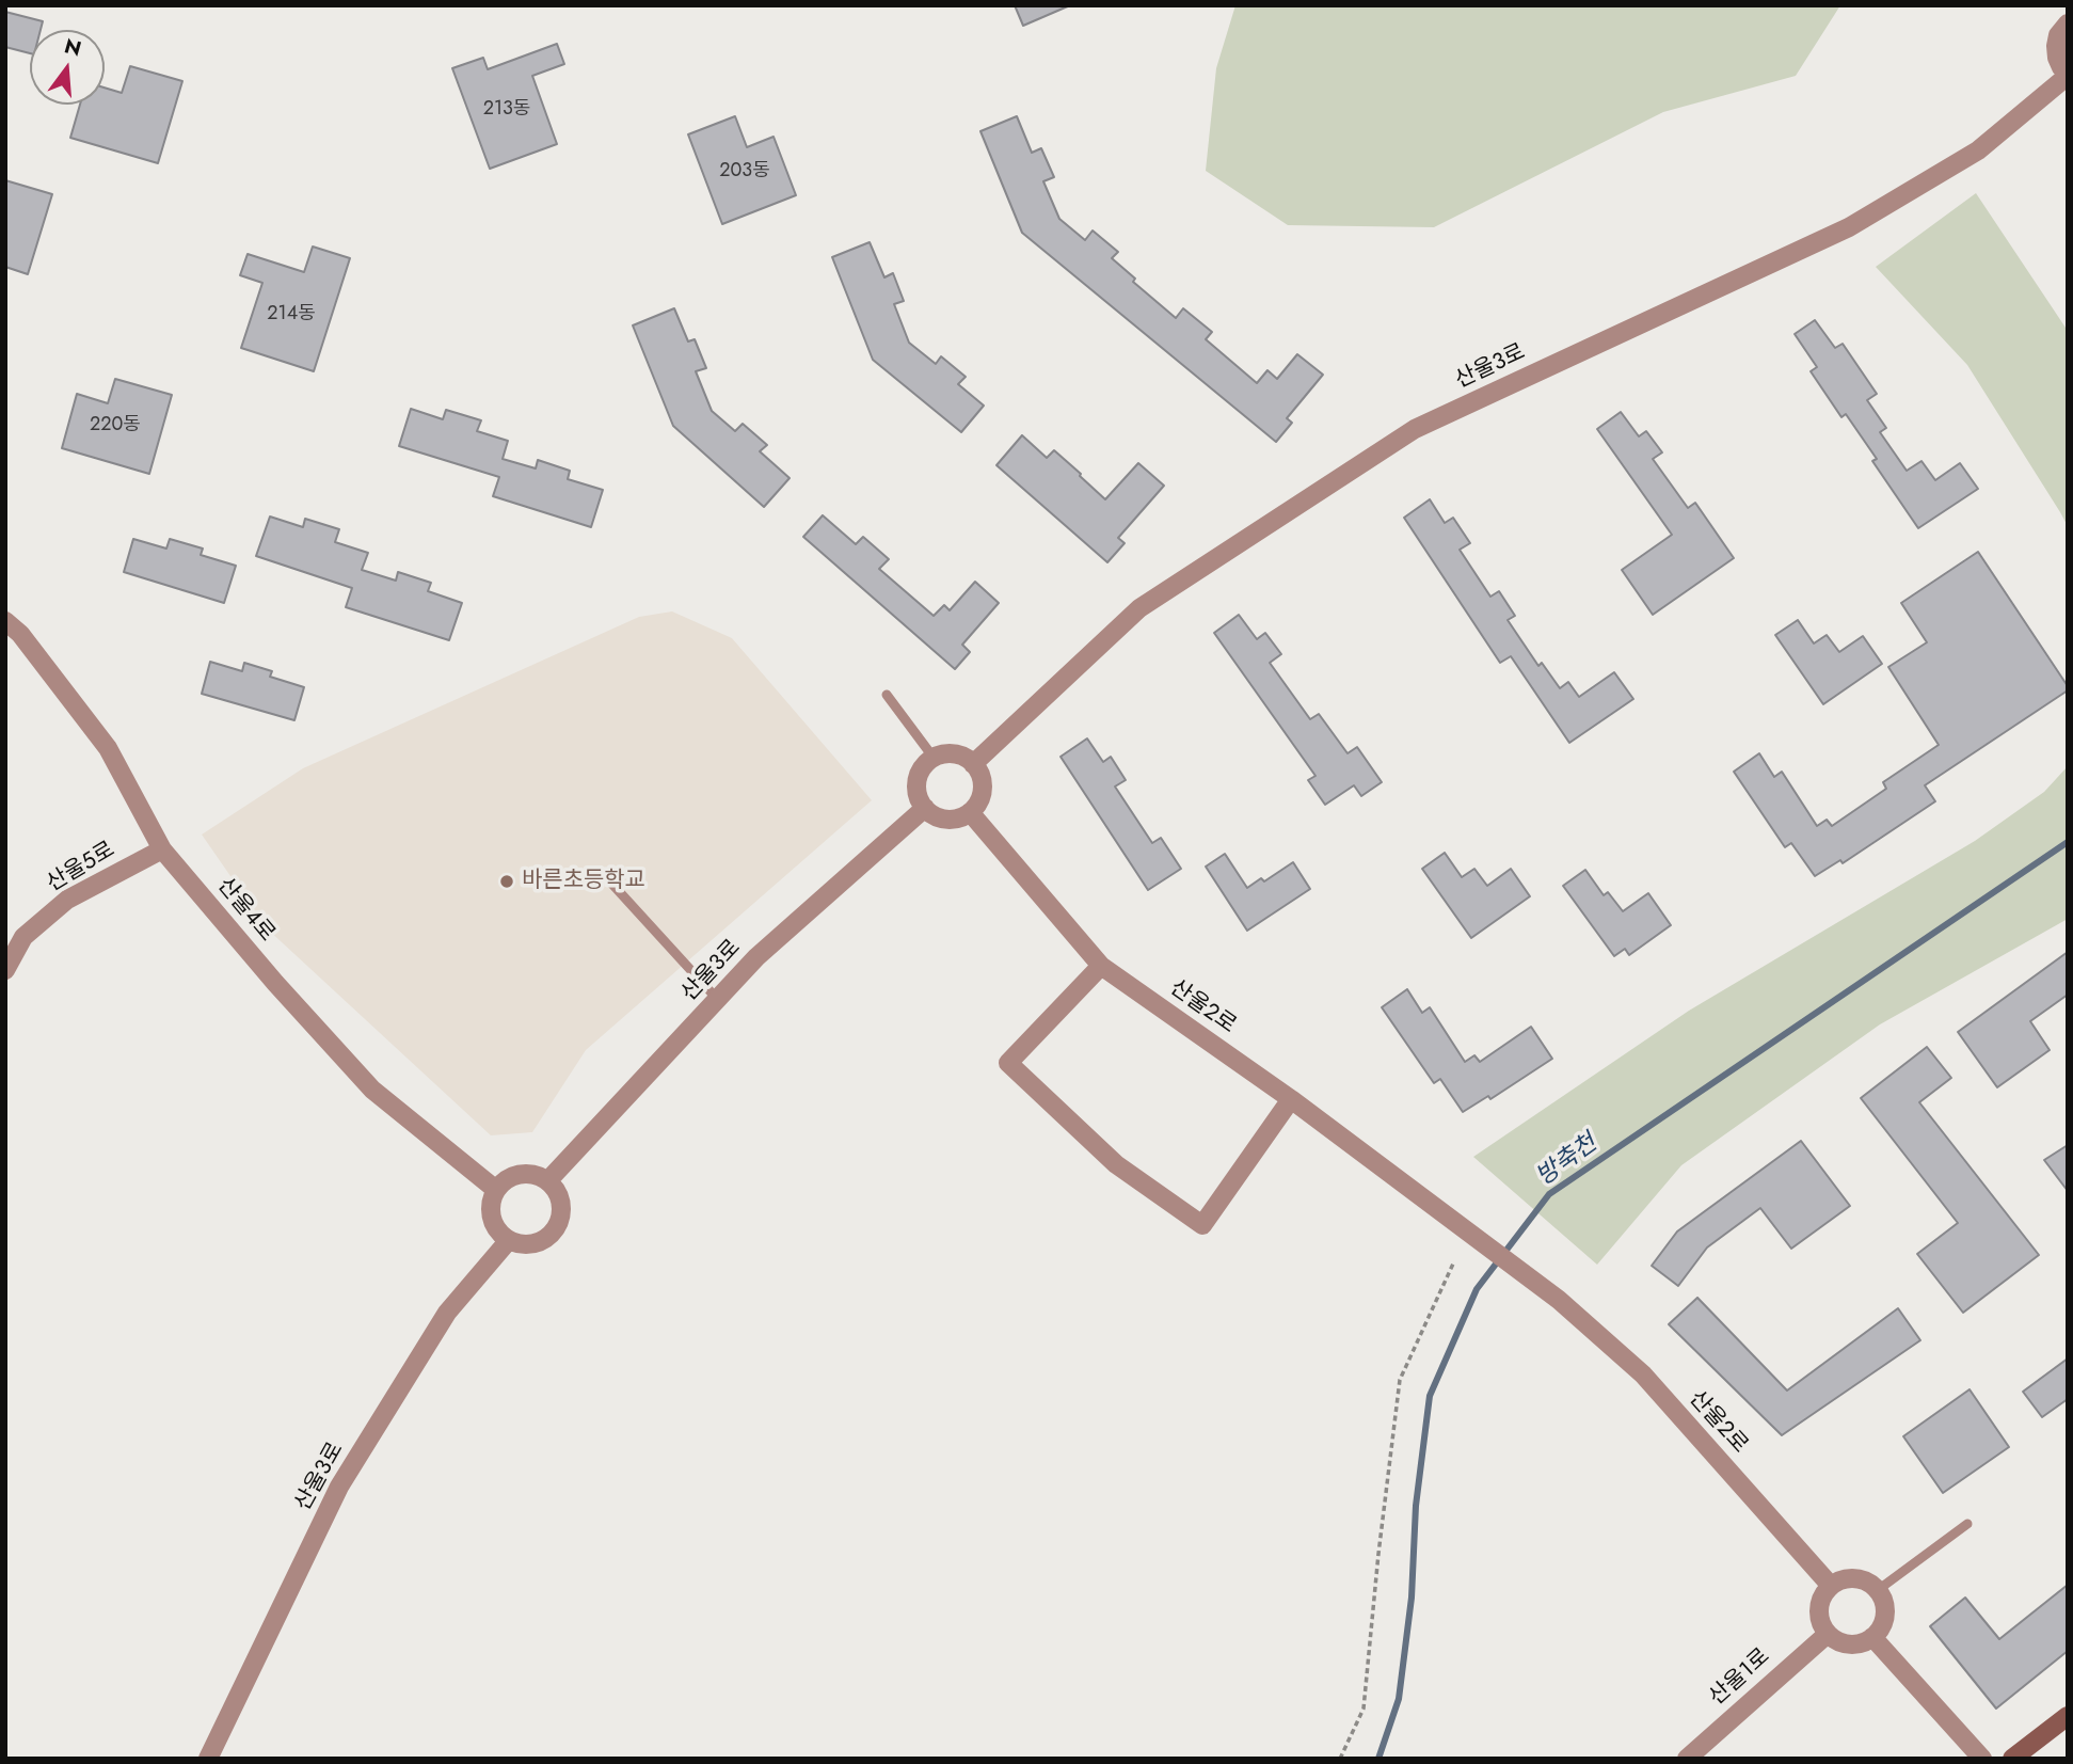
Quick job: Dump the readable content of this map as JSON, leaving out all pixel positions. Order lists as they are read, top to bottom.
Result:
{
  "streets": {
    "street": [
      "산울3로",
      "산울5로",
      "산울4로",
      "산울2로",
      "산울1로"
    ]
  },
  "crossings": [
    ["산울3로", "산울4로"],
    ["산울3로", "산울2로"],
    ["산울5로", "산울4로"],
    ["산울2로", "산울1로"]
  ],
  "water": ["방축천"],
  "places": ["바른초등학교"],
  "house_numbers": [
    "213동",
    "203동",
    "214동",
    "220동"
  ],
  "north": "top"
}
